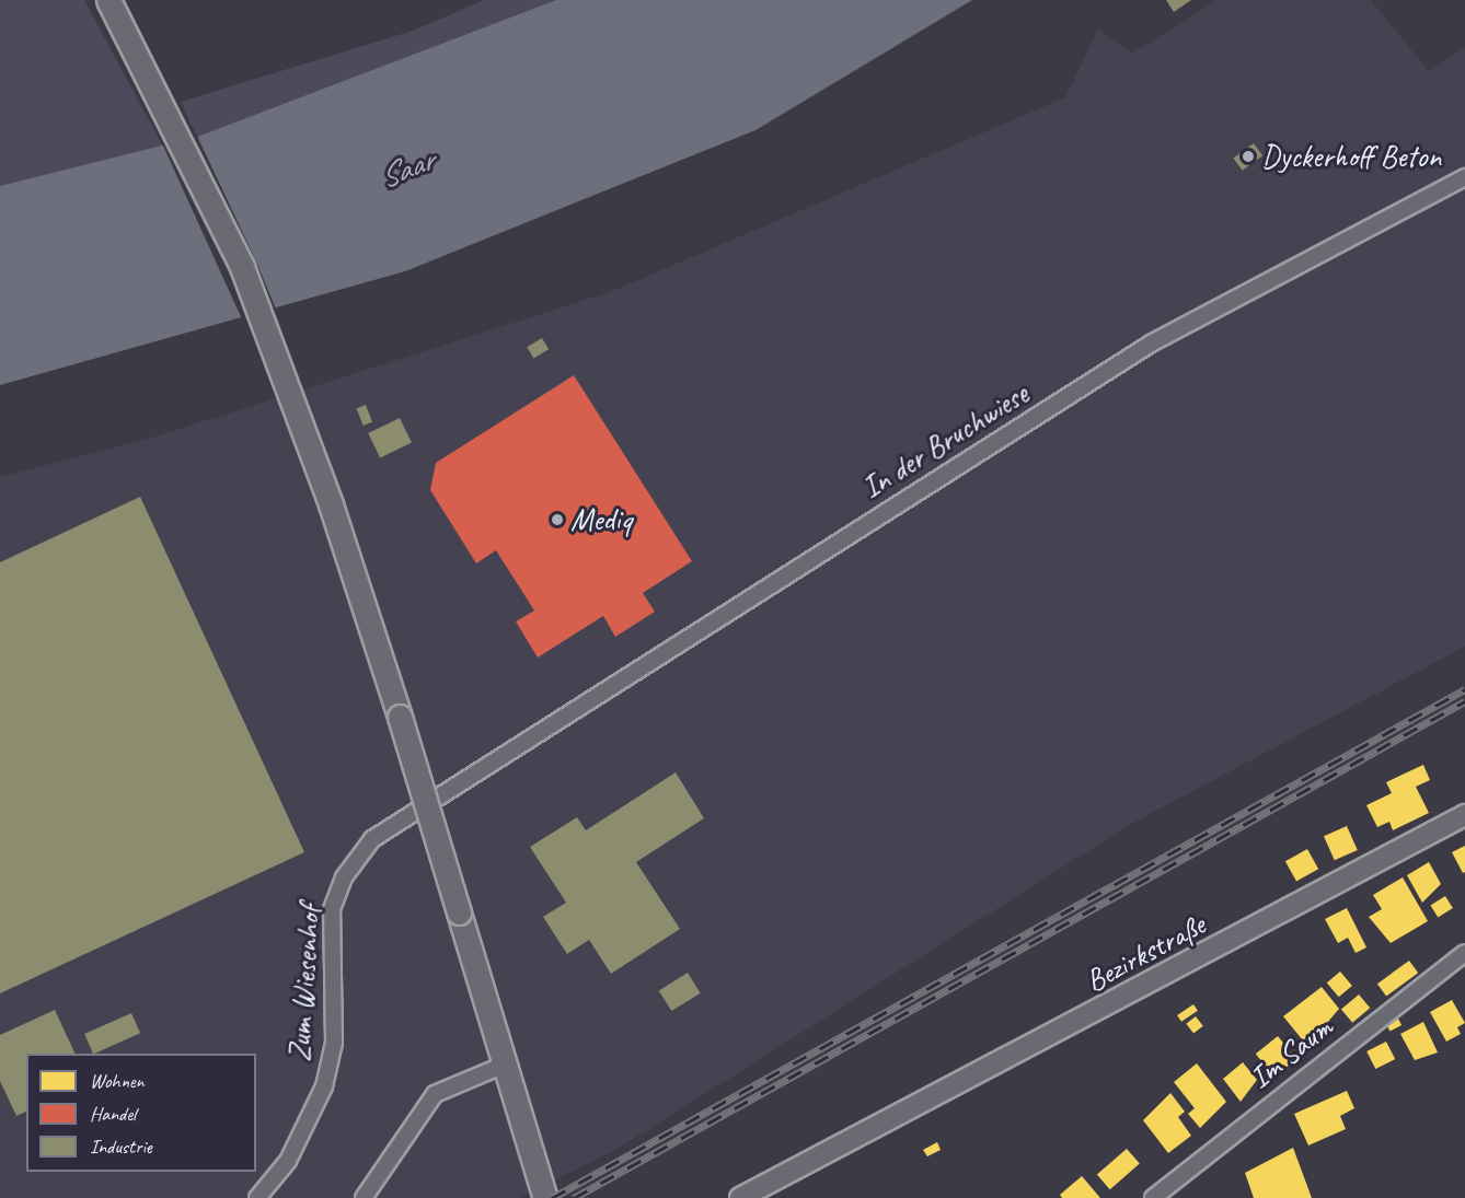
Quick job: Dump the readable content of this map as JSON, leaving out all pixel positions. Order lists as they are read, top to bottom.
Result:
{
  "streets": {
    "street": [
      "In der Bruchwiese",
      "Bezirkstraße",
      "Zum Wiesenhof",
      "Im Saum"
    ]
  },
  "crossings": [
    ["In der Bruchwiese", "Zum Wiesenhof"]
  ],
  "water": ["Saar"],
  "places": ["Dyckerhoff Beton", "Mediq"],
  "legend": ["Wohnen", "Handel", "Industrie"]
}
